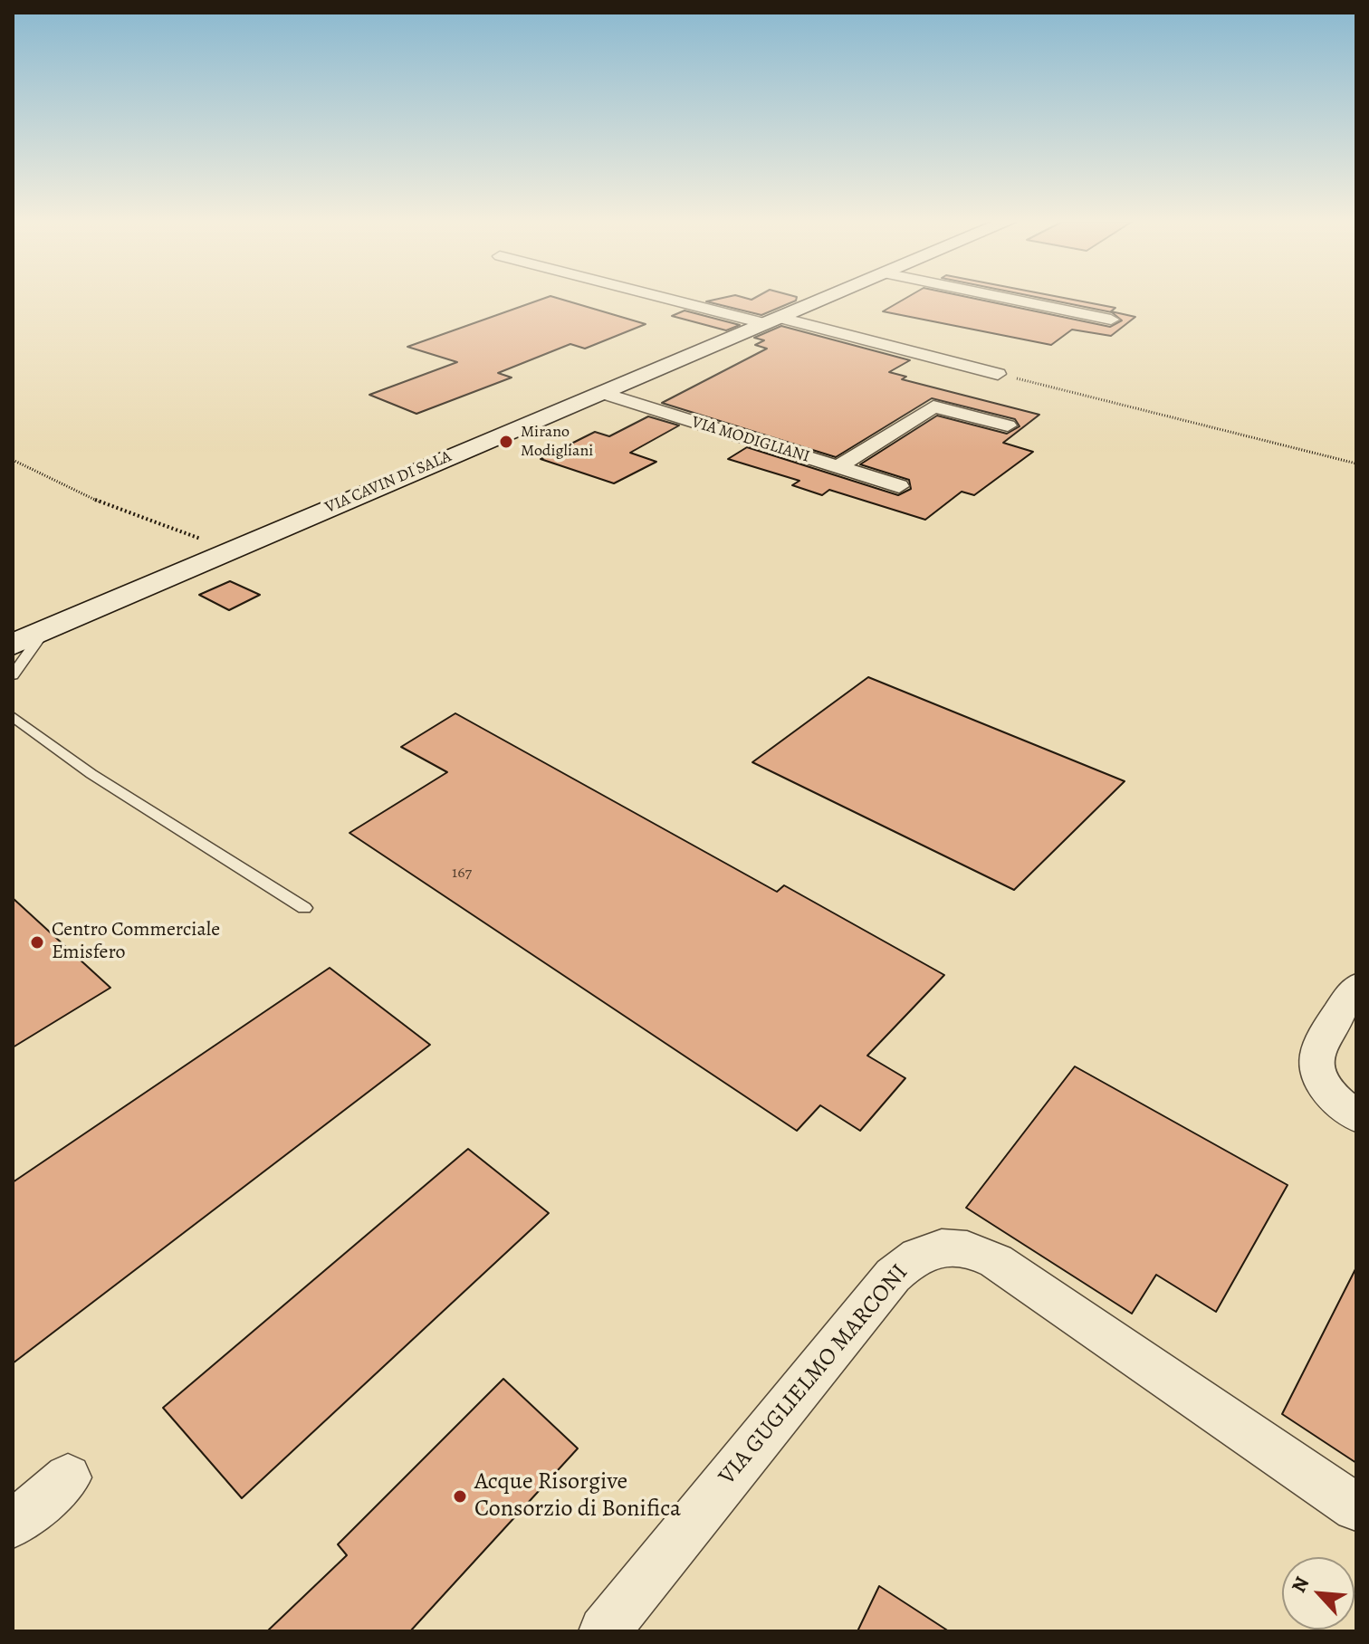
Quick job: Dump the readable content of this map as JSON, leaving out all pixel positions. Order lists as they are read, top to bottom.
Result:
{
  "streets": {
    "main road": ["VIA CAVIN DI SALA"],
    "street": ["VIA MODIGLIANI", "VIA GUGLIELMO MARCONI"]
  },
  "crossings": [
    ["VIA MODIGLIANI", "VIA CAVIN DI SALA"]
  ],
  "places": ["Mirano Modigliani", "Centro Commerciale Emisfero", "Acque Risorgive Consorzio di Bonifica"],
  "house_numbers": ["167"],
  "north": "top left"
}
